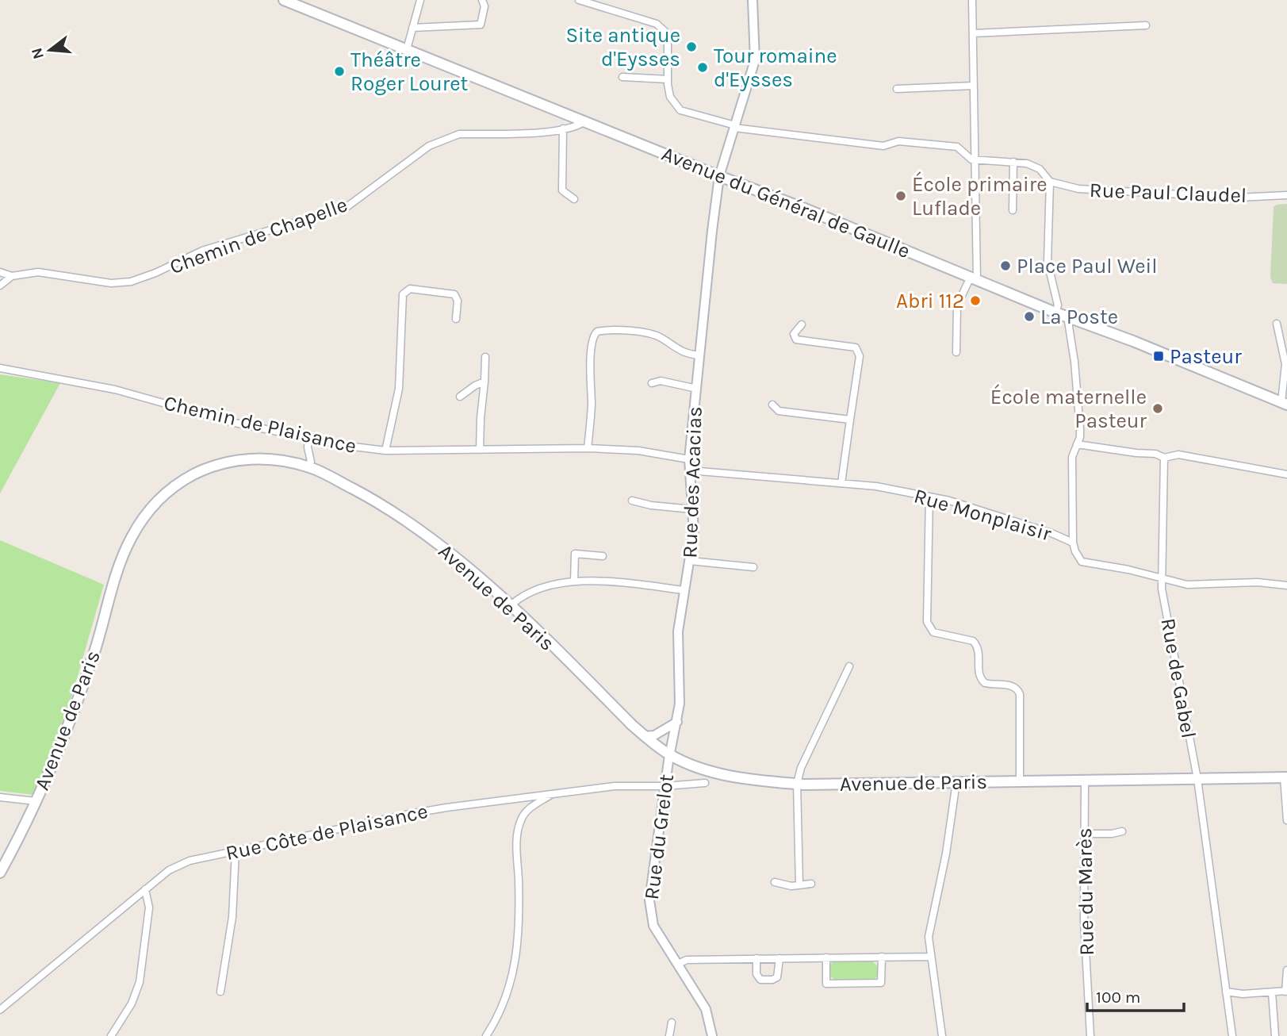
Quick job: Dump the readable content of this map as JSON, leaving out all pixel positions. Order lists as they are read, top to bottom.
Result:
{
  "streets": {
    "main road": ["Avenue du Général de Gaulle", "Avenue de Paris"],
    "street": [
      "Rue Paul Claudel",
      "Chemin de Chapelle",
      "Chemin de Plaisance",
      "Rue des Acacias",
      "Rue Monplaisir",
      "Rue de Gabel",
      "Rue Côte de Plaisance",
      "Rue du Grelot",
      "Rue du Marès"
    ]
  },
  "crossings": [
    ["Avenue du Général de Gaulle", "Chemin de Chapelle"],
    ["Avenue du Général de Gaulle", "Rue des Acacias"],
    ["Chemin de Plaisance", "Rue des Acacias"],
    ["Rue des Acacias", "Rue Monplaisir"],
    ["Rue des Acacias", "Avenue de Paris"],
    ["Rue des Acacias", "Rue du Grelot"],
    ["Rue Monplaisir", "Rue de Gabel"],
    ["Avenue de Paris", "Rue de Gabel"],
    ["Avenue de Paris", "Rue du Grelot"],
    ["Avenue de Paris", "Rue du Marès"],
    ["Rue Côte de Plaisance", "Rue du Grelot"]
  ],
  "places": {
    "other": [
      "Site antique d'Eysses",
      "Tour romaine d'Eysses",
      "Théâtre Roger Louret",
      "École primaire Luflade",
      "Place Paul Weil",
      "Abri 112",
      "La Poste",
      "École maternelle Pasteur"
    ],
    "transit": ["Pasteur"]
  },
  "scale_bar": "100 m",
  "north": "left"
}
